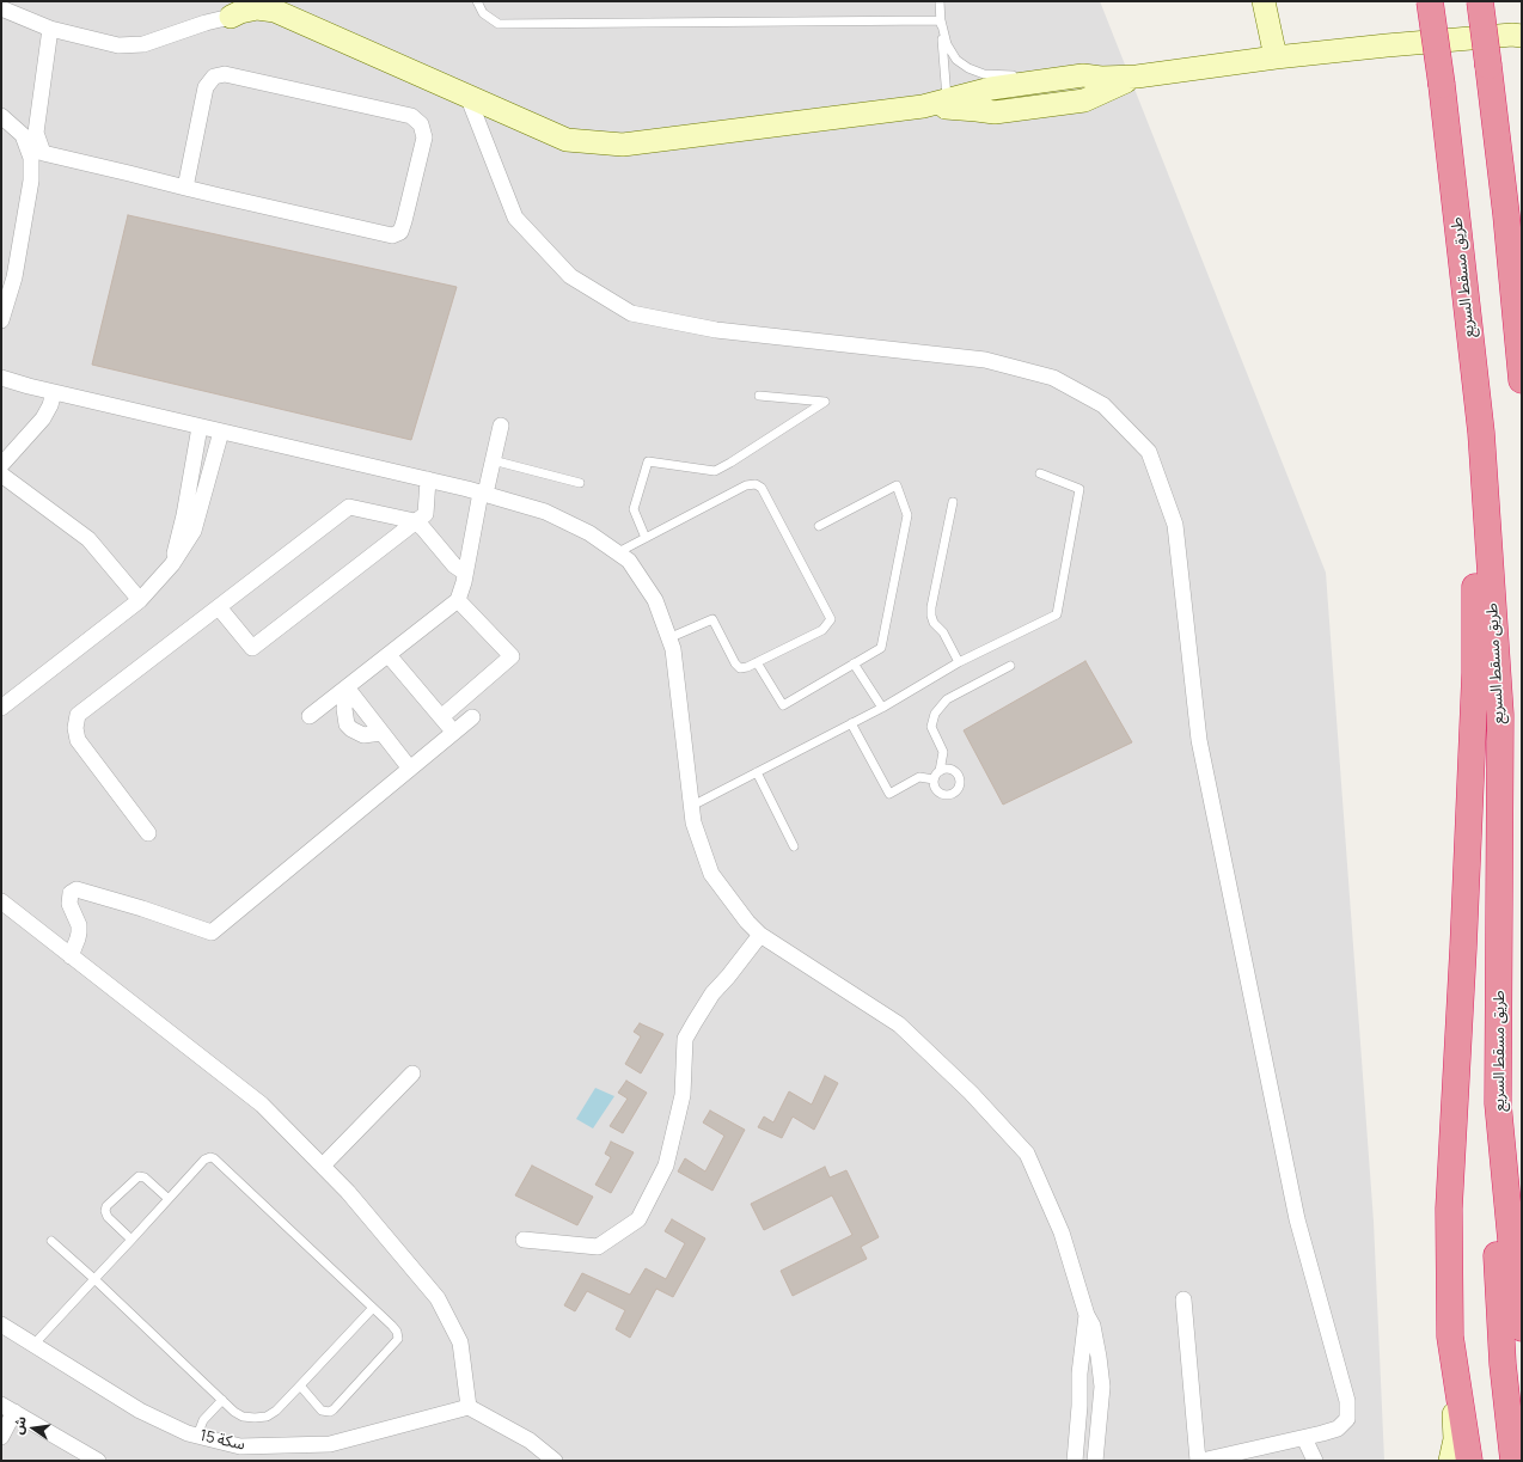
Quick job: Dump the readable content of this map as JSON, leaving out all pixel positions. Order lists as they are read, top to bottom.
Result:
{
  "streets": {
    "highway": ["طريق مسقط السريع"],
    "street": ["سكة 15"]
  },
  "north": "left"
}
